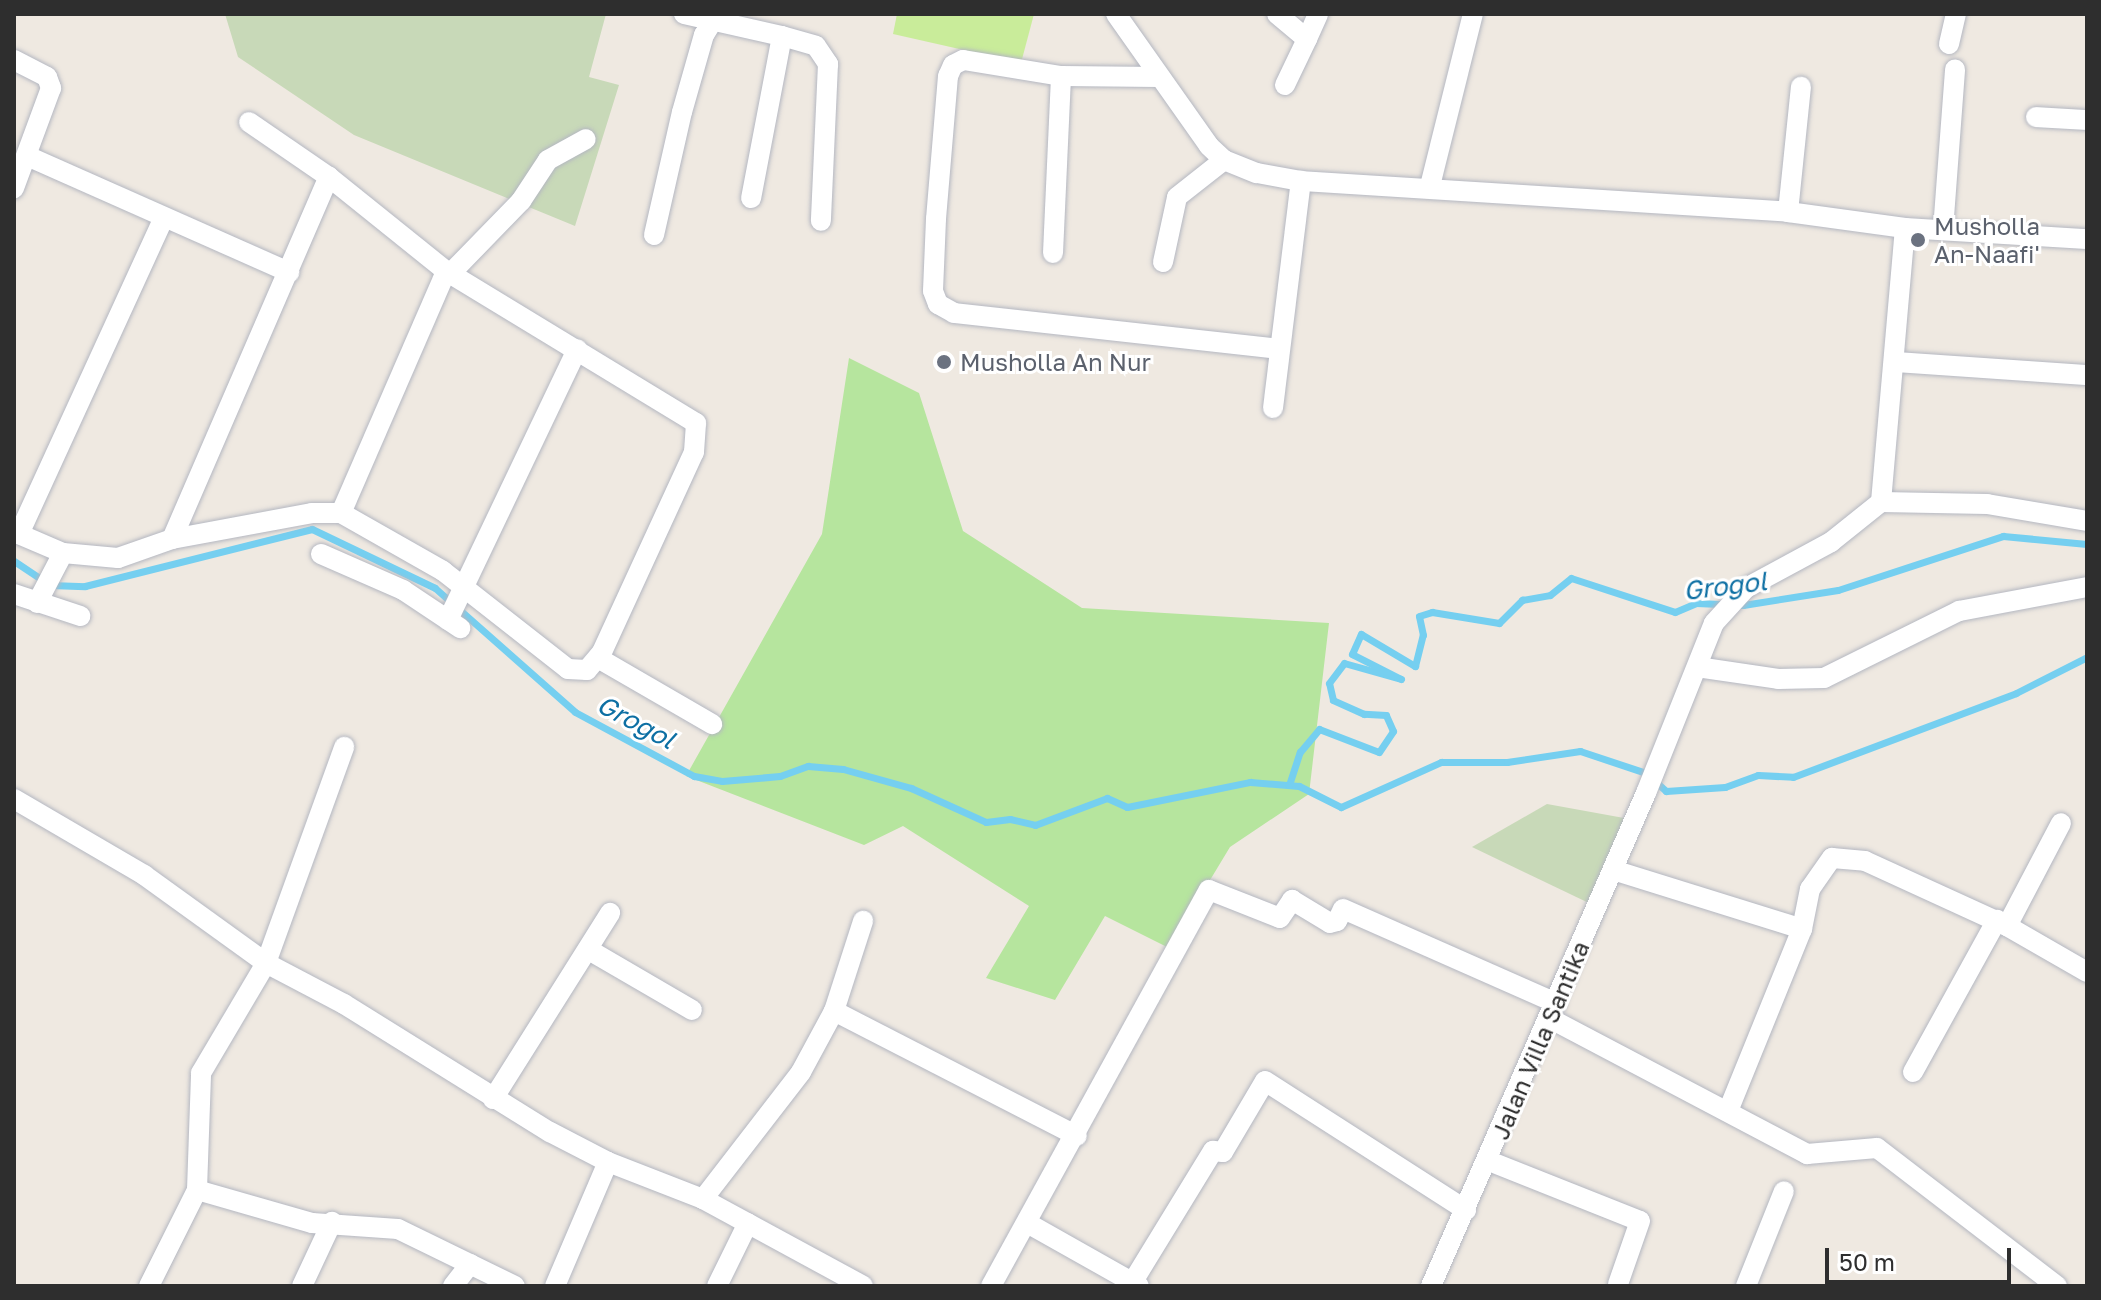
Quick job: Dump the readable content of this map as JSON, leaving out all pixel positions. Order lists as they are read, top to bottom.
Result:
{
  "streets": {
    "street": ["Jalan Villa Santika"]
  },
  "water": ["Grogol"],
  "places": ["Musholla An-Naafi'", "Musholla An Nur"],
  "scale_bar": "50 m"
}
